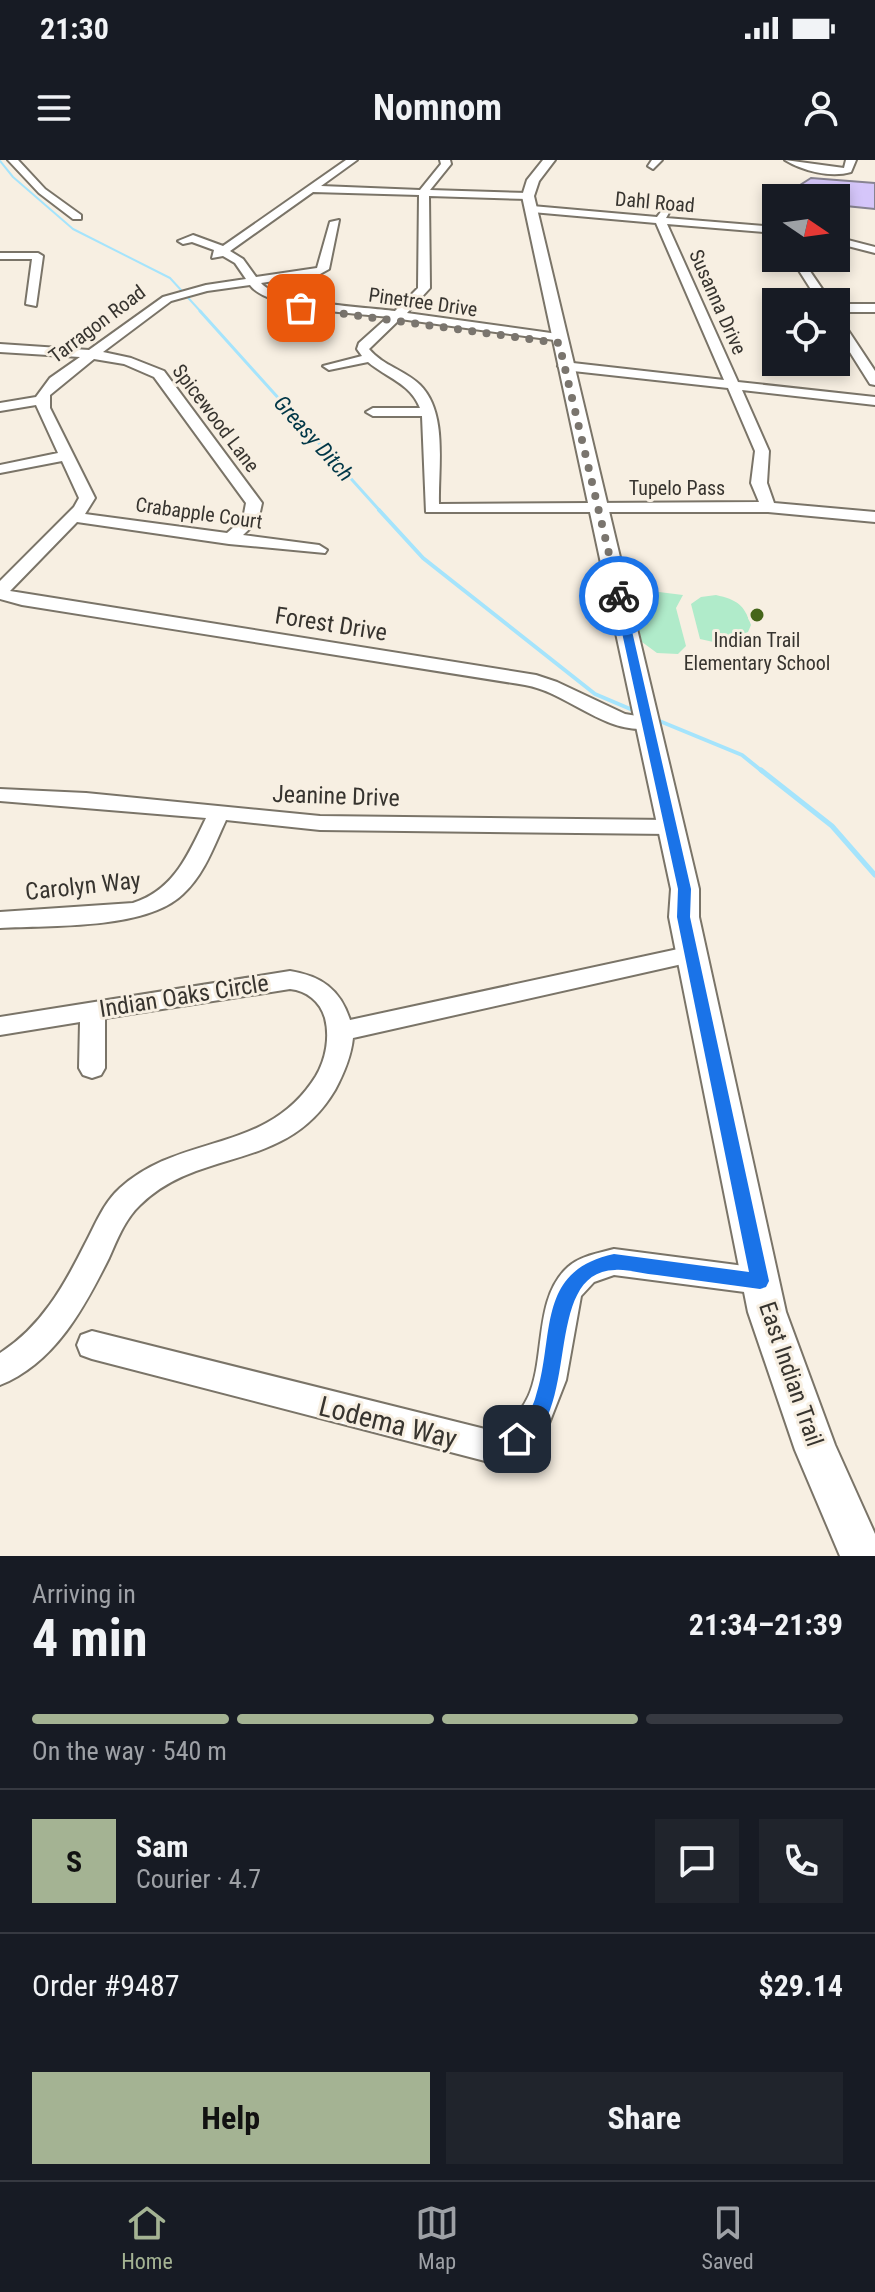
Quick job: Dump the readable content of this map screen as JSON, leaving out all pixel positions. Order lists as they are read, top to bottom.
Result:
{
  "streets": {
    "main road": ["East Indian Trail"],
    "street": [
      "Dahl Road",
      "Pinetree Drive",
      "Susanna Drive",
      "Tarragon Road",
      "Spicewood Lane",
      "Tupelo Pass",
      "Crabapple Court",
      "Forest Drive",
      "Jeanine Drive",
      "Carolyn Way",
      "Indian Oaks Circle",
      "Lodema Way"
    ]
  },
  "crossings": [
    ["Dahl Road", "Pinetree Drive"],
    ["Dahl Road", "Susanna Drive"],
    ["Dahl Road", "East Indian Trail"],
    ["Pinetree Drive", "Tarragon Road"],
    ["Pinetree Drive", "East Indian Trail"],
    ["Susanna Drive", "Tupelo Pass"],
    ["Tarragon Road", "Spicewood Lane"],
    ["Tarragon Road", "Crabapple Court"],
    ["Spicewood Lane", "Crabapple Court"],
    ["Tupelo Pass", "East Indian Trail"],
    ["Forest Drive", "East Indian Trail"],
    ["Jeanine Drive", "Carolyn Way"],
    ["Jeanine Drive", "East Indian Trail"],
    ["East Indian Trail", "Lodema Way"]
  ],
  "water": ["Greasy Ditch"],
  "places": ["Indian Trail Elementary School"],
  "north": "right",
  "page": {
    "status": "21:30",
    "header": "Nomnom",
    "heading": ["4 min", "Arriving in", "21:34–21:39"],
    "panel": [
      "Sam",
      "Courier · 4.7",
      "Order #9487",
      "$29.14"
    ],
    "bar": "On the way · 540 m",
    "round": "S",
    "buttons": ["Help", "Share"],
    "tabs": ["Home", "Map", "Saved"]
  }
}
